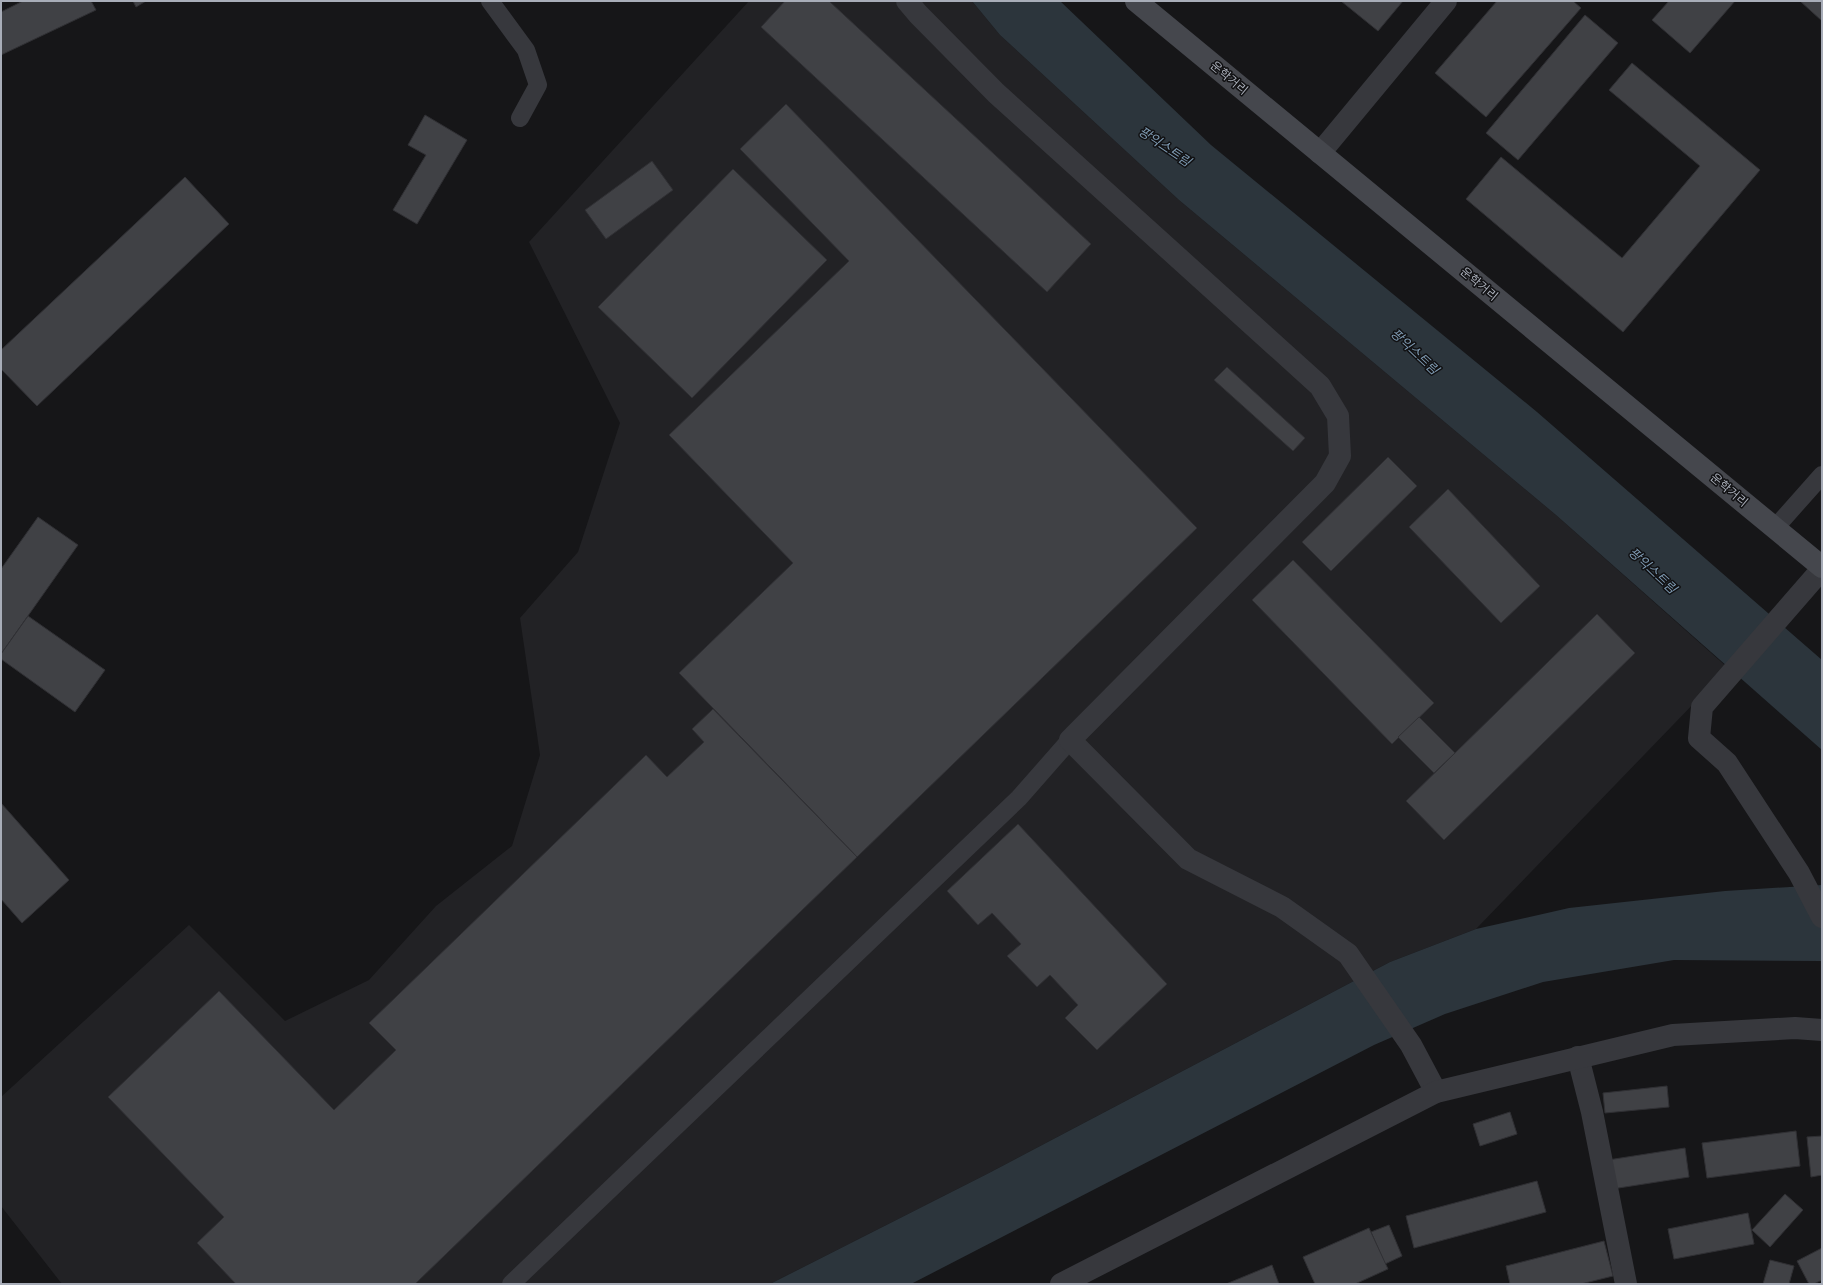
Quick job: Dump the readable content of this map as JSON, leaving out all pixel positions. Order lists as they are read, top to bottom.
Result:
{
  "streets": {
    "main road": ["운학거리"]
  },
  "water": ["팡익스트림"]
}
